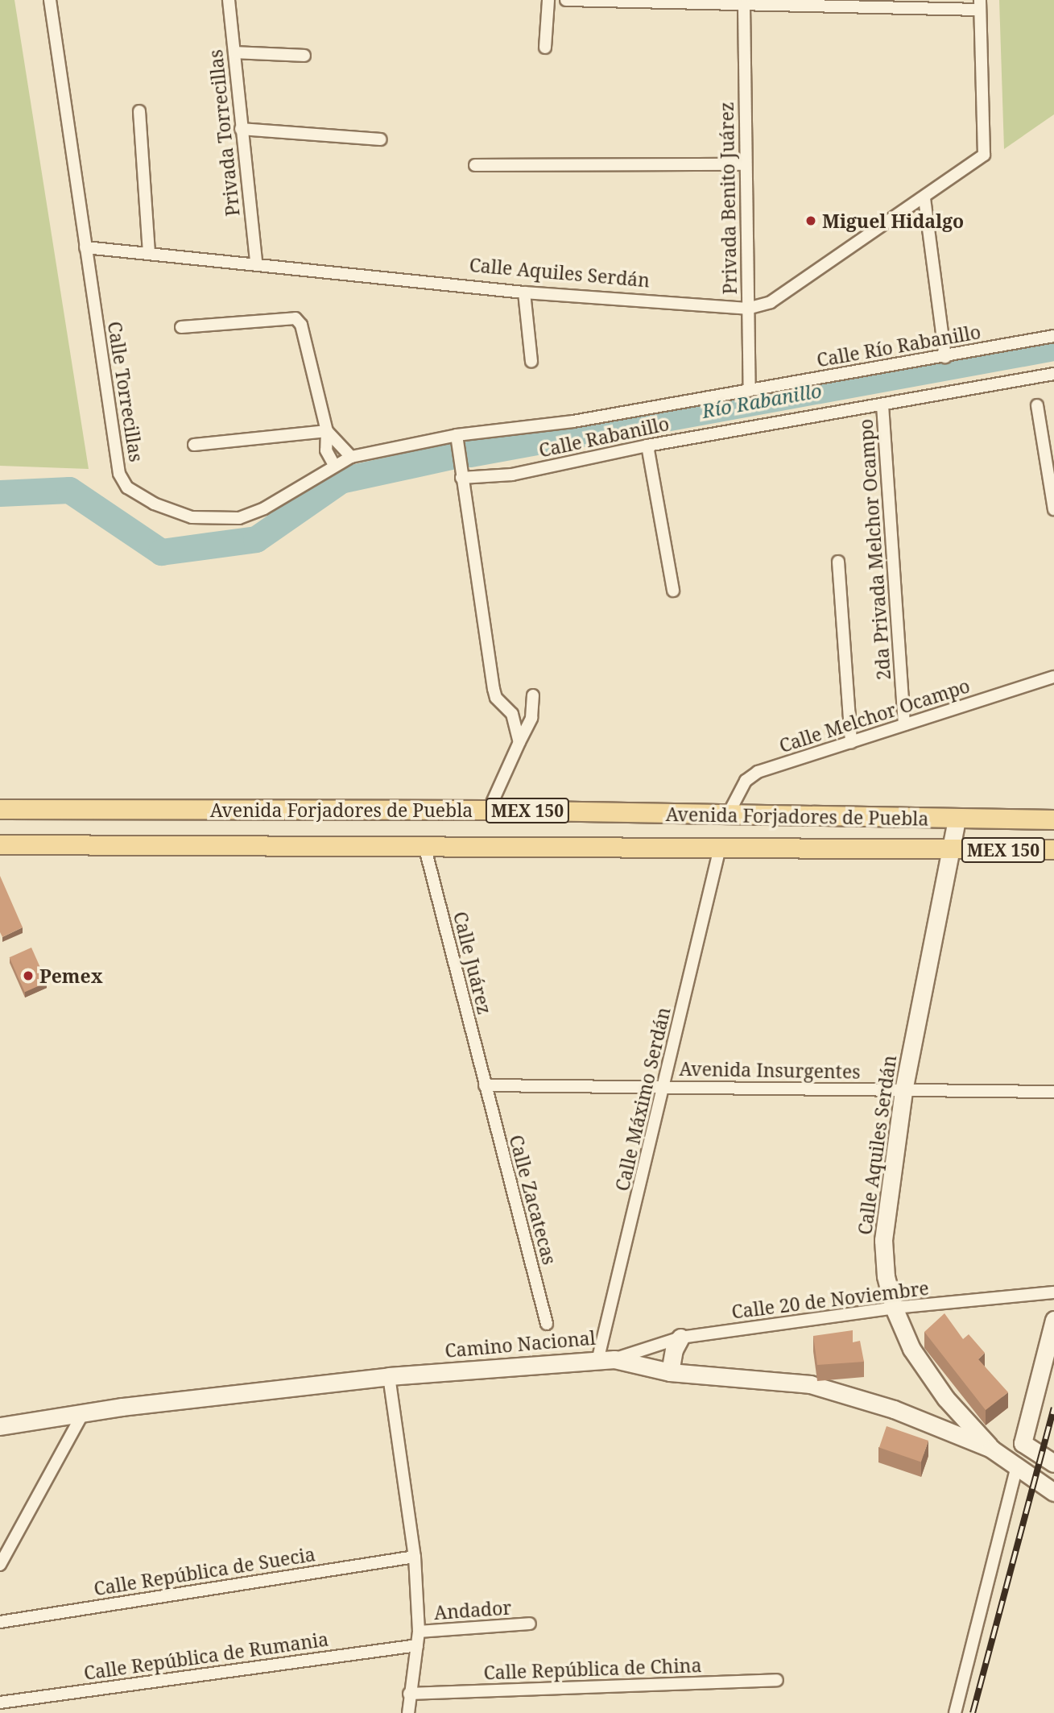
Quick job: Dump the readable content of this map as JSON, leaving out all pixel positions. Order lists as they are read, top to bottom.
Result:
{
  "streets": {
    "main road": [
      "Calle Aquiles Serdán",
      "Avenida Forjadores de Puebla",
      "MEX 150",
      "Camino Nacional"
    ],
    "street": [
      "Privada Torrecillas",
      "Privada Benito Juárez",
      "Calle Río Rabanillo",
      "Calle Torrecillas",
      "Calle Rabanillo",
      "2da Privada Melchor Ocampo",
      "Calle Melchor Ocampo",
      "Calle Juárez",
      "Avenida Insurgentes",
      "Calle Máximo Serdán",
      "Calle Zacatecas",
      "Calle 20 de Noviembre",
      "Calle República de Suecia",
      "Andador",
      "Calle República de Rumania",
      "Calle República de China"
    ]
  },
  "crossings": [
    ["Privada Torrecillas", "Calle Aquiles Serdán"],
    ["Privada Benito Juárez", "Calle Aquiles Serdán"],
    ["Privada Benito Juárez", "Calle Río Rabanillo"],
    ["Calle Aquiles Serdán", "Calle Torrecillas"],
    ["Calle Aquiles Serdán", "Avenida Forjadores de Puebla"],
    ["Calle Aquiles Serdán", "Avenida Insurgentes"],
    ["Calle Aquiles Serdán", "Calle 20 de Noviembre"],
    ["Calle Aquiles Serdán", "Camino Nacional"],
    ["Calle Río Rabanillo", "Calle Torrecillas"],
    ["Calle Rabanillo", "2da Privada Melchor Ocampo"],
    ["2da Privada Melchor Ocampo", "Calle Melchor Ocampo"],
    ["Calle Melchor Ocampo", "Avenida Forjadores de Puebla"],
    ["Avenida Forjadores de Puebla", "Calle Juárez"],
    ["Avenida Forjadores de Puebla", "Calle Máximo Serdán"],
    ["Calle Juárez", "Avenida Insurgentes"],
    ["Calle Juárez", "Calle Zacatecas"],
    ["Avenida Insurgentes", "Calle Máximo Serdán"],
    ["Avenida Insurgentes", "Calle Zacatecas"],
    ["Calle Máximo Serdán", "Calle 20 de Noviembre"],
    ["Calle Máximo Serdán", "Camino Nacional"],
    ["Calle 20 de Noviembre", "Camino Nacional"]
  ],
  "water": ["Río Rabanillo"],
  "places": ["Miguel Hidalgo", "Pemex"]
}
